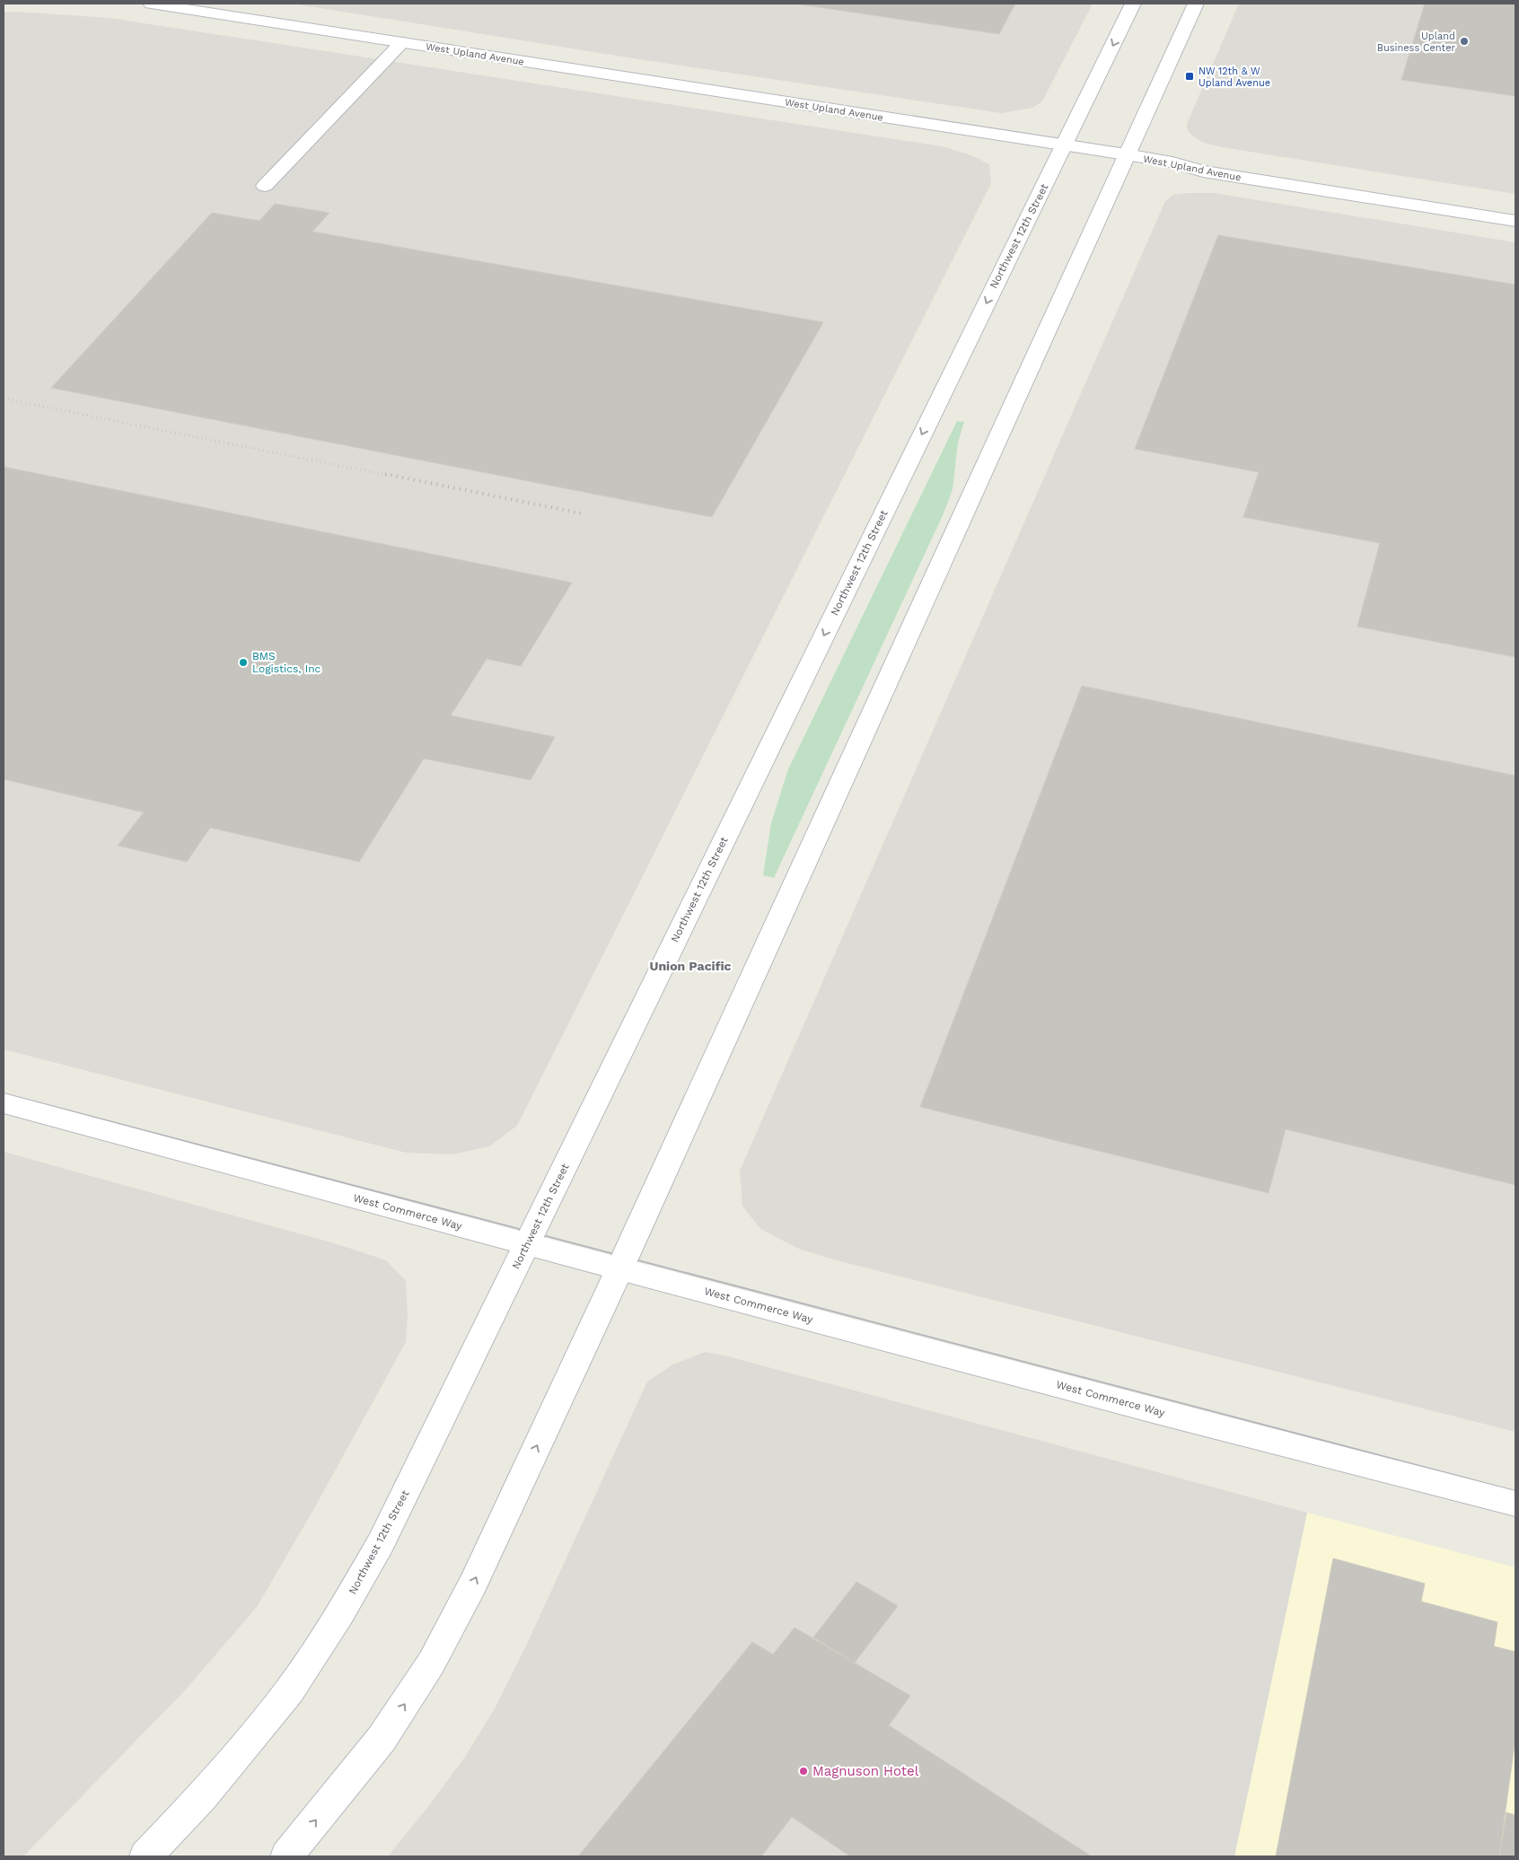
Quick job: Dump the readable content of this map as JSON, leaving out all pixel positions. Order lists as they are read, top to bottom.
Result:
{
  "streets": {
    "main road": ["West Upland Avenue", "Northwest 12th Street", "West Commerce Way"]
  },
  "crossings": [
    ["West Upland Avenue", "Northwest 12th Street"],
    ["Northwest 12th Street", "West Commerce Way"]
  ],
  "districts": ["Union Pacific"],
  "places": {
    "other": ["Upland Business Center", "BMS Logistics, Inc", "Magnuson Hotel"],
    "transit": ["NW 12th & W Upland Avenue"]
  }
}
